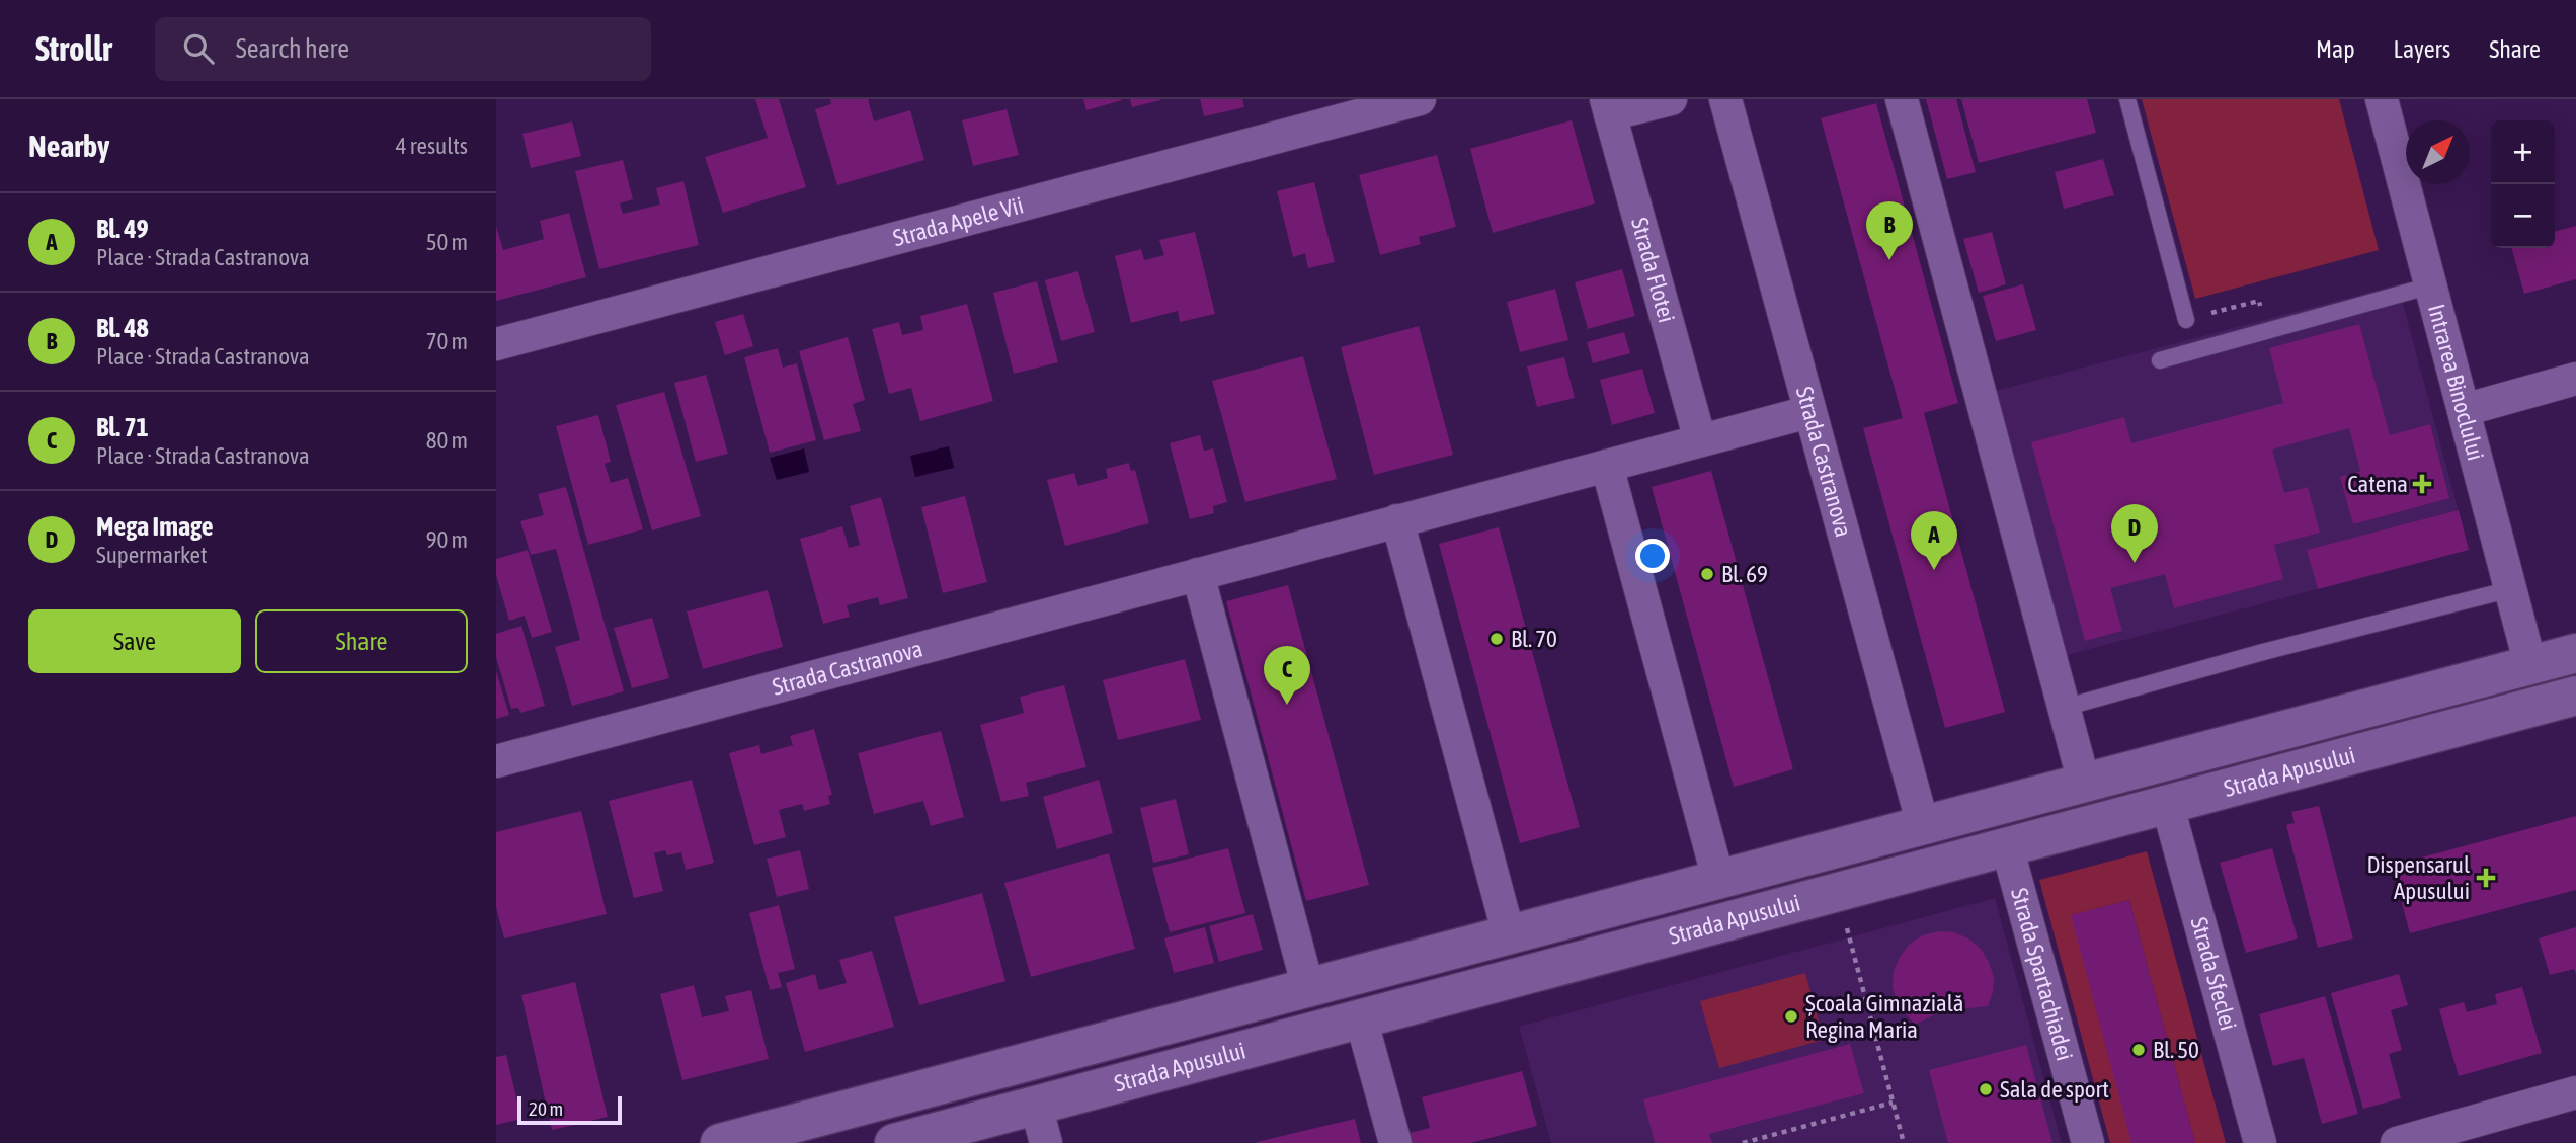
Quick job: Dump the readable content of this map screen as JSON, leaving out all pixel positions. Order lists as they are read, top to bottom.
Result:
{
  "streets": {
    "main road": ["Strada Apusului"],
    "street": [
      "Strada Apele Vii",
      "Strada Flotei",
      "Intrarea Binoclului",
      "Strada Castranova",
      "Strada Sfeclei",
      "Strada Spartachiadei"
    ]
  },
  "crossings": [
    ["Strada Flotei", "Strada Castranova"],
    ["Intrarea Binoclului", "Strada Apusului"],
    ["Strada Castranova", "Strada Apusului"],
    ["Strada Apusului", "Strada Sfeclei"],
    ["Strada Apusului", "Strada Spartachiadei"]
  ],
  "places": {
    "health": ["Catena", "Dispensarul Apusului"],
    "other": [
      "Bl. 69",
      "Bl. 70",
      "Școala Gimnazială Regina Maria",
      "Bl. 50",
      "Sala de sport"
    ]
  },
  "scale_bar": "20 m",
  "north": "top right",
  "page": {
    "header": "Strollr",
    "search": "Search here",
    "nav": ["Map", "Layers", "Share"],
    "heading": ["Nearby", "4 results"],
    "map_buttons": ["+", "−"],
    "list": [
      {
        "mark": "A",
        "name": "Bl. 49",
        "note": "Place · Strada Castranova",
        "value": "50 m"
      },
      {
        "mark": "B",
        "name": "Bl. 48",
        "note": "Place · Strada Castranova",
        "value": "70 m"
      },
      {
        "mark": "C",
        "name": "Bl. 71",
        "note": "Place · Strada Castranova",
        "value": "80 m"
      },
      {
        "mark": "D",
        "name": "Mega Image",
        "note": "Supermarket",
        "value": "90 m"
      }
    ],
    "pins": [
      "B",
      "D",
      "A",
      "C"
    ],
    "buttons": ["Save", "Share"],
    "scale": "20 m"
  }
}
